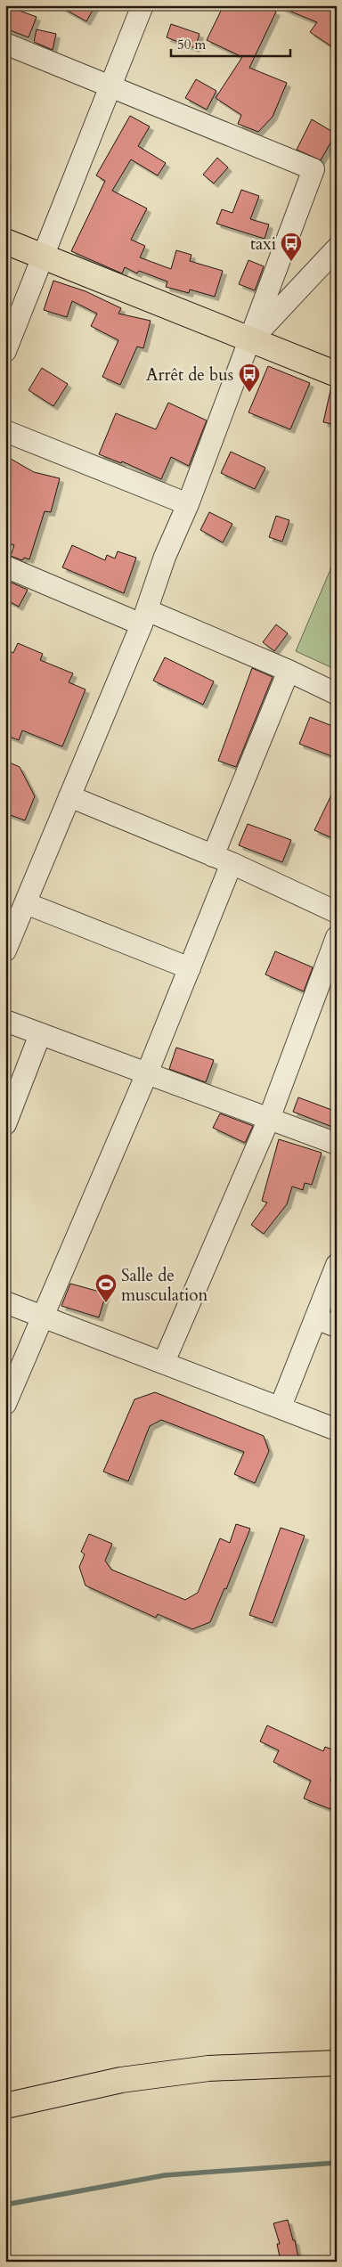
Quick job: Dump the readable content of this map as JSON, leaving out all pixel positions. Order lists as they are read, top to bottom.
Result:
{
  "places": {
    "bus stop": ["taxi", "Arrêt de bus"],
    "sports": ["Salle de musculation"]
  },
  "scale_bar": "50 m"
}
